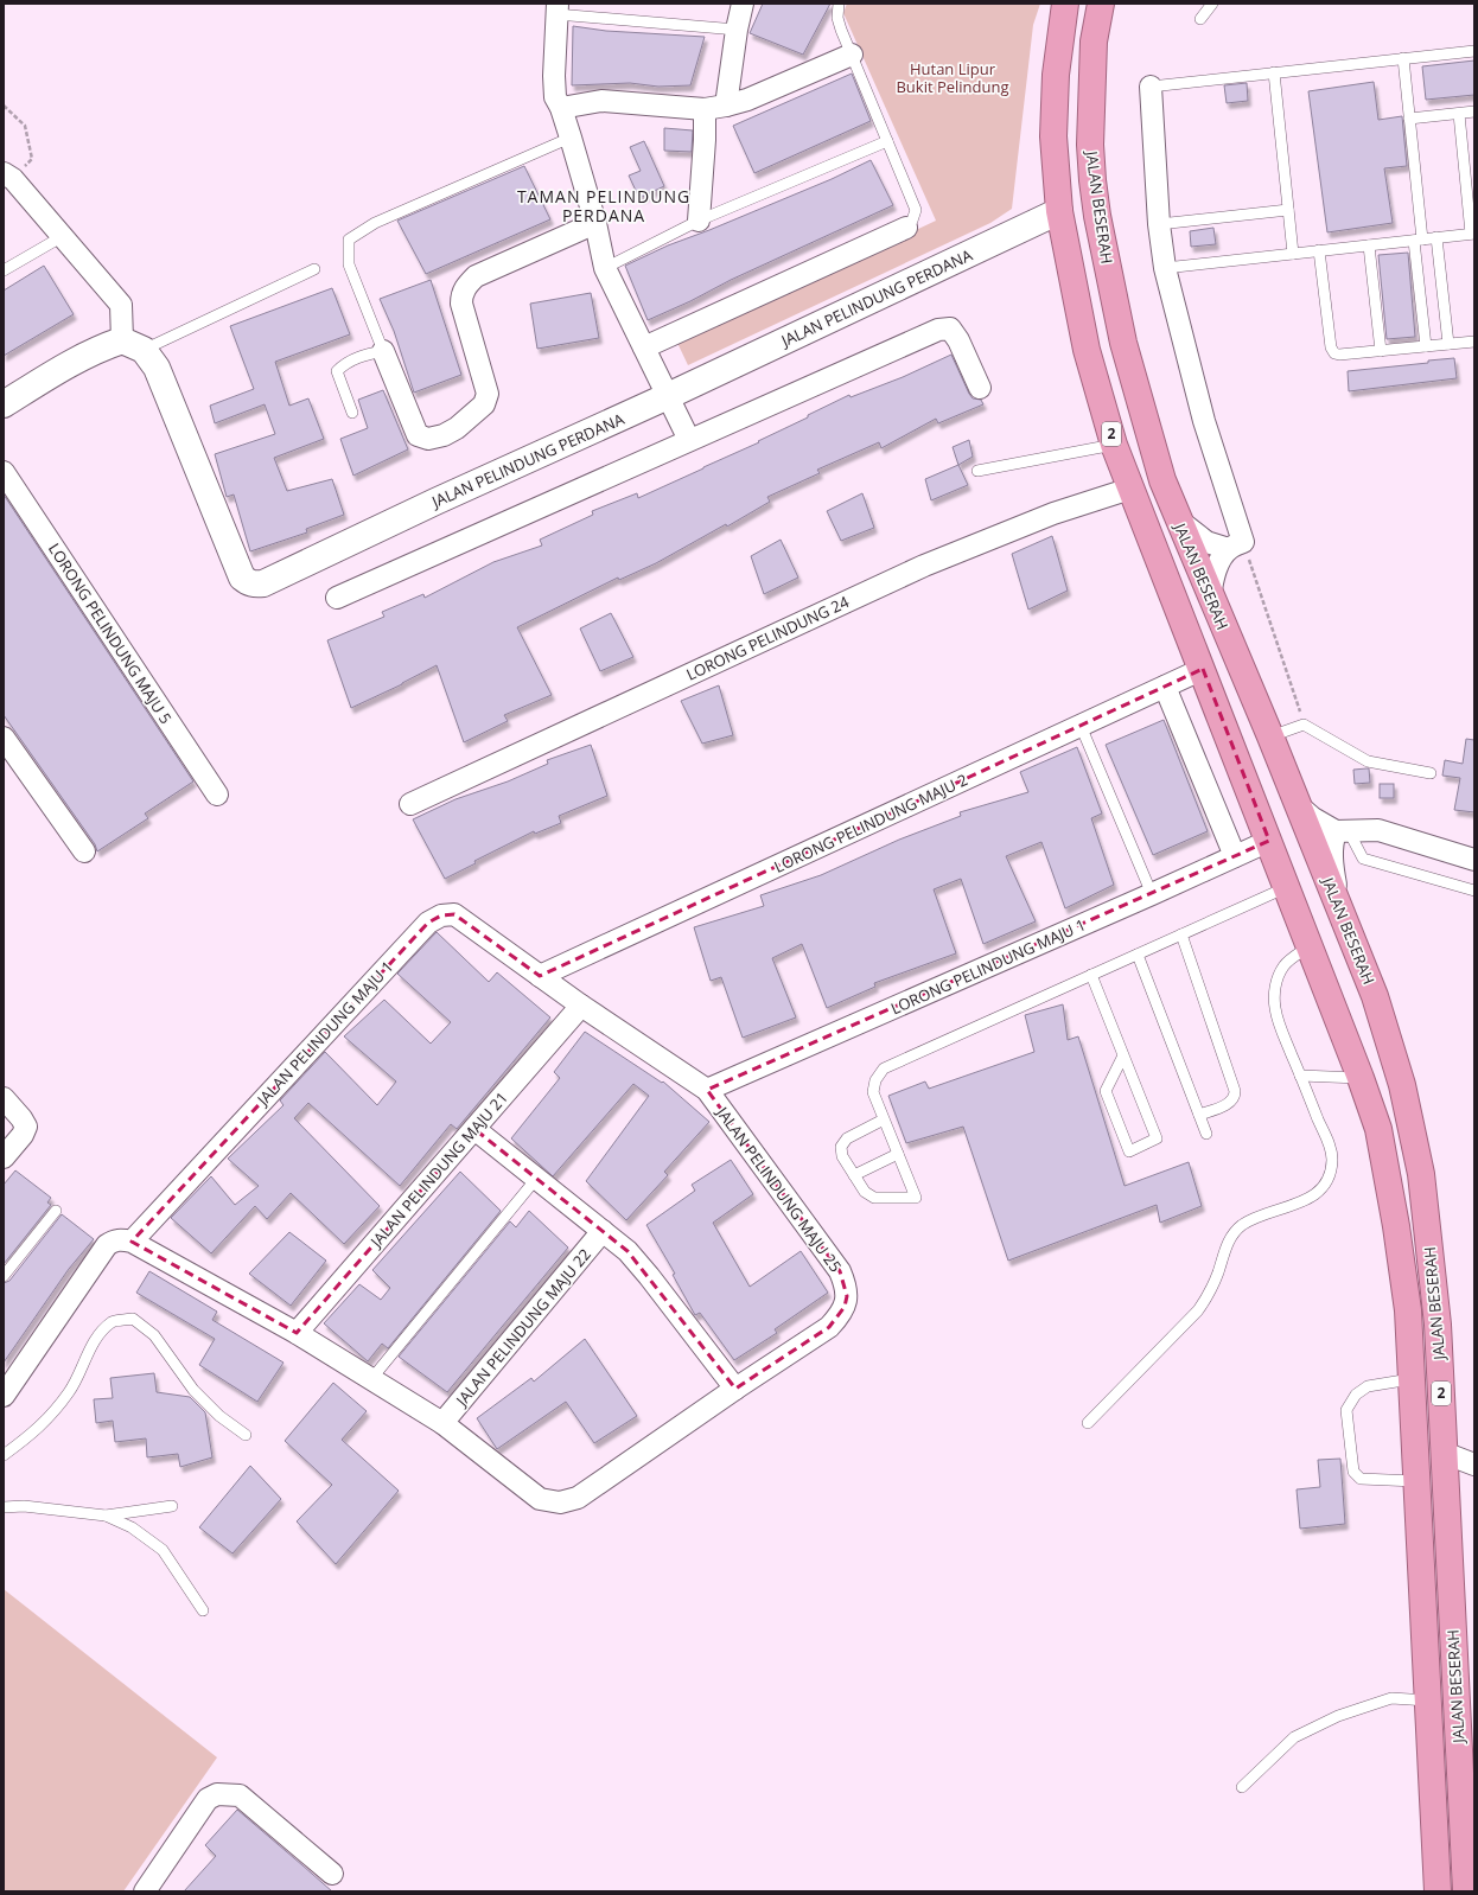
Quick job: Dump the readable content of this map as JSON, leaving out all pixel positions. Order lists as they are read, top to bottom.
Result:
{
  "streets": {
    "highway": ["JALAN BESERAH", "2"],
    "street": [
      "JALAN PELINDUNG PERDANA",
      "LORONG PELINDUNG MAJU 5",
      "LORONG PELINDUNG 24",
      "LORONG PELINDUNG MAJU 2",
      "LORONG PELINDUNG MAJU 1",
      "JALAN PELINDUNG MAJU 1",
      "JALAN PELINDUNG MAJU 21",
      "JALAN PELINDUNG MAJU 25",
      "JALAN PELINDUNG MAJU 22"
    ]
  },
  "crossings": [
    ["JALAN BESERAH", "JALAN PELINDUNG PERDANA"],
    ["JALAN BESERAH", "2"],
    ["JALAN BESERAH", "LORONG PELINDUNG 24"],
    ["JALAN BESERAH", "LORONG PELINDUNG MAJU 2"],
    ["JALAN BESERAH", "LORONG PELINDUNG MAJU 1"],
    ["2", "LORONG PELINDUNG MAJU 1"],
    ["LORONG PELINDUNG MAJU 2", "JALAN PELINDUNG MAJU 1"],
    ["LORONG PELINDUNG MAJU 2", "JALAN PELINDUNG MAJU 25"],
    ["LORONG PELINDUNG MAJU 1", "JALAN PELINDUNG MAJU 25"],
    ["JALAN PELINDUNG MAJU 1", "JALAN PELINDUNG MAJU 25"],
    ["JALAN PELINDUNG MAJU 21", "JALAN PELINDUNG MAJU 25"],
    ["JALAN PELINDUNG MAJU 25", "JALAN PELINDUNG MAJU 22"]
  ],
  "districts": ["TAMAN PELINDUNG PERDANA"],
  "parks": ["Hutan Lipur Bukit Pelindung"]
}
